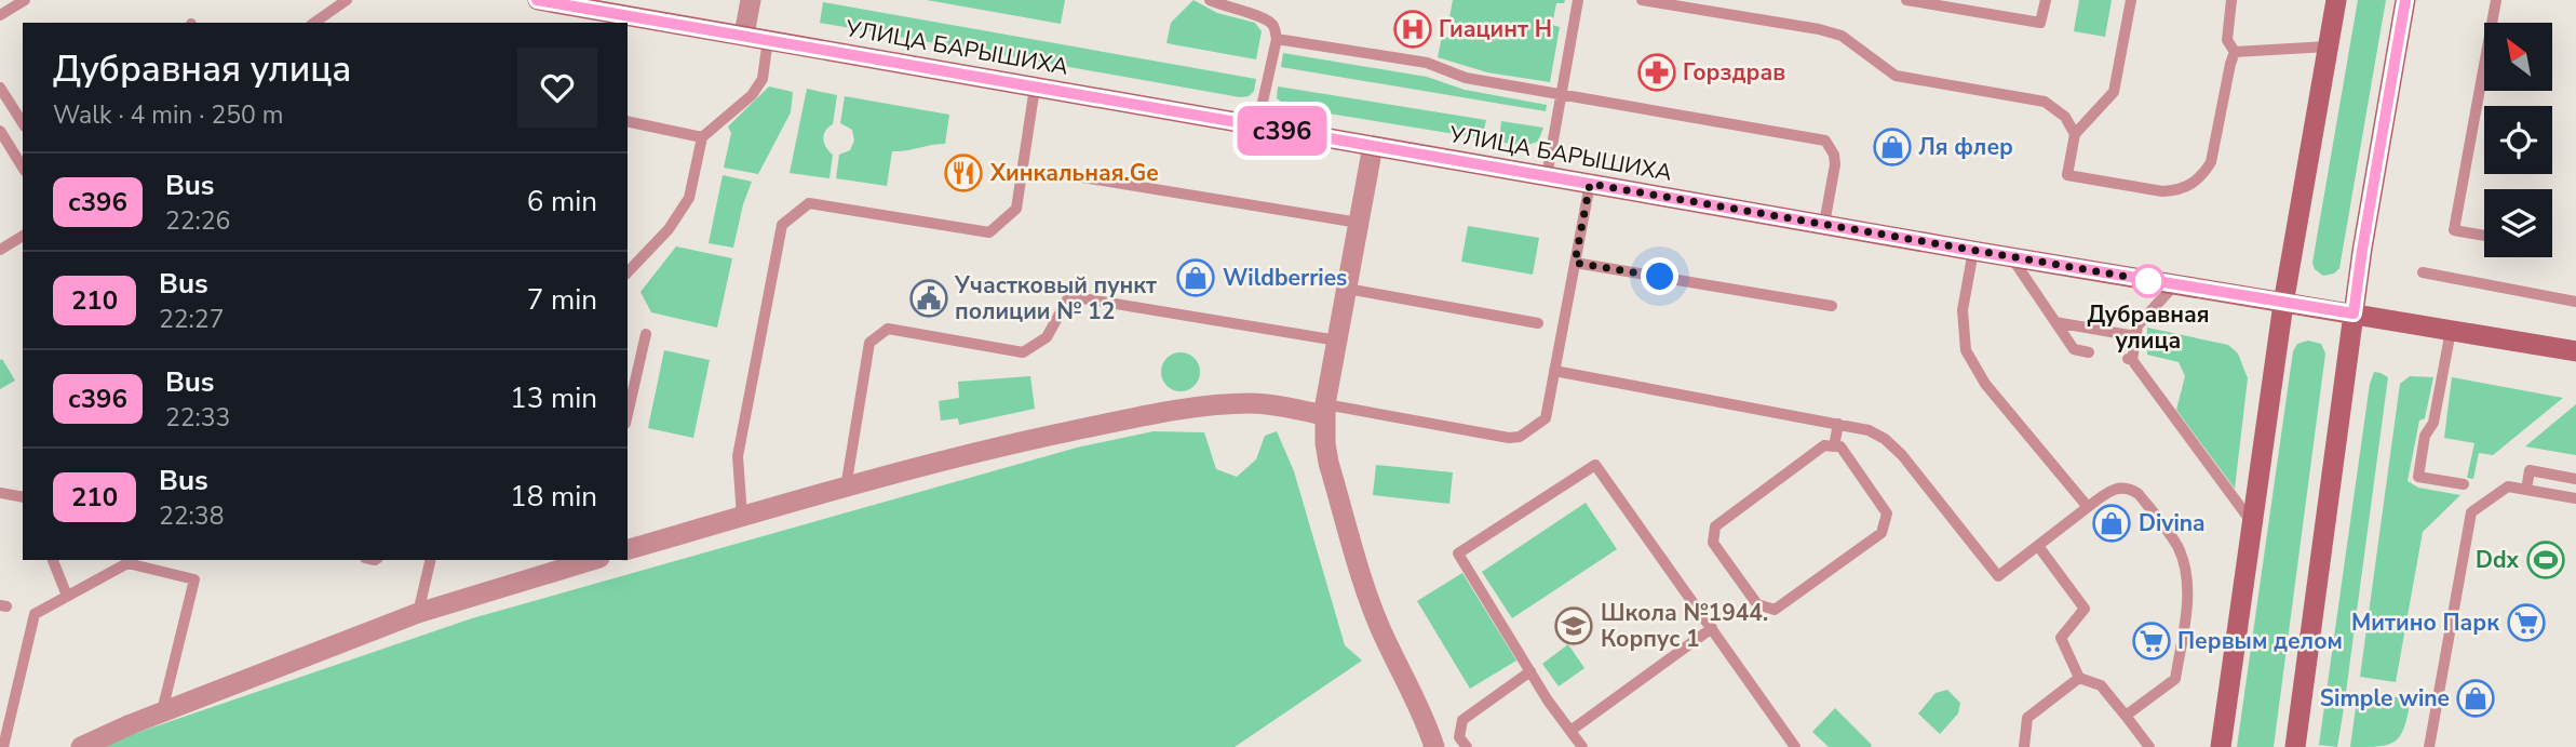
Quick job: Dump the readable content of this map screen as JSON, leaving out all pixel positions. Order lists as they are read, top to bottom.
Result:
{
  "streets": {
    "main road": ["УЛИЦА БАРЫШИХА"]
  },
  "places": {
    "hospital": ["Гиацинт Н"],
    "pharmacy": ["Горздрав"],
    "shop": [
      "Ля флер",
      "Wildberries",
      "Divina",
      "Simple wine"
    ],
    "restaurant": ["Хинкальная.Ge"],
    "other": ["Дубравная улица"],
    "public building": ["Участковый пункт полиции № 12"],
    "sports": ["Ddx"],
    "supermarket": ["Митино Парк", "Первым делом"],
    "school or university": ["Школа №1944. Корпус 1"]
  },
  "lines": ["bus line с396"],
  "north": "top left",
  "page": {
    "on_map": "с396",
    "heading": ["Дубравная улица", "Walk · 4 min · 250 m"],
    "list": [
      {
        "mark": "с396",
        "name": "Bus",
        "note": "22:26",
        "value": "6 min"
      },
      {
        "mark": "210",
        "name": "Bus",
        "note": "22:27",
        "value": "7 min"
      },
      {
        "mark": "с396",
        "name": "Bus",
        "note": "22:33",
        "value": "13 min"
      },
      {
        "mark": "210",
        "name": "Bus",
        "note": "22:38",
        "value": "18 min"
      }
    ]
  }
}
